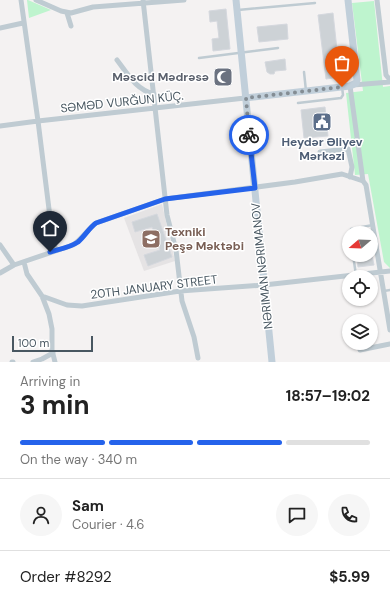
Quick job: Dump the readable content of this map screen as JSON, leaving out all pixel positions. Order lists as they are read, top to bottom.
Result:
{
  "streets": {
    "main road": ["NƏRIMAN NƏRIMANOV"],
    "street": ["SƏMƏD VURĞUN KÜÇ.", "20TH JANUARY STREET"]
  },
  "crossings": [
    ["SƏMƏD VURĞUN KÜÇ.", "NƏRIMAN NƏRIMANOV"],
    ["NƏRIMAN NƏRIMANOV", "20TH JANUARY STREET"]
  ],
  "places": {
    "mosque": ["Məscid Mədrəsə"],
    "public building": ["Heydər Əliyev Mərkəzi"],
    "school or university": ["Texniki Peşə Məktəbi"]
  },
  "scale_bar": "100 m",
  "north": "left",
  "page": {
    "scale": "100 m",
    "heading": ["3 min", "Arriving in", "18:57–19:02"],
    "panel": [
      "Sam",
      "Courier · 4.6",
      "Order #8292",
      "$5.99"
    ],
    "bar": "On the way · 340 m"
  }
}
